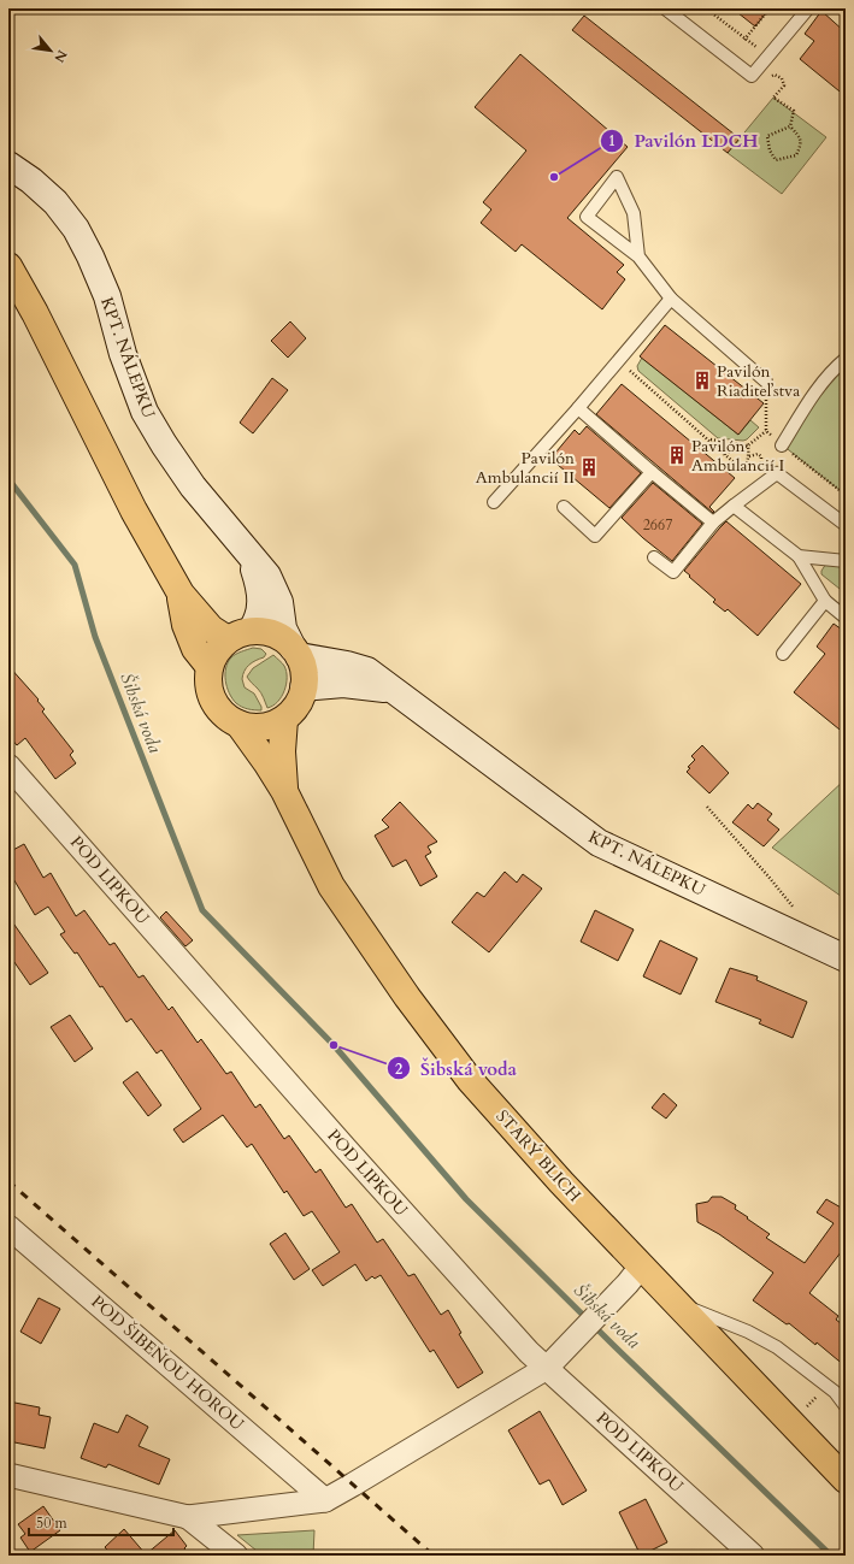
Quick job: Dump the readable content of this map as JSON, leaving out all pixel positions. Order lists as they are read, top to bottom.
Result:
{
  "streets": {
    "main road": ["STARÝ BLICH"],
    "street": ["KPT. NÁLEPKU", "POD LIPKOU", "POD ŠIBEŇOU HOROU"]
  },
  "crossings": [
    ["KPT. NÁLEPKU", "STARÝ BLICH"]
  ],
  "water": ["Šibská voda"],
  "places": {
    "other": ["Pavilón LDCH", "Šibská voda"],
    "building": ["Pavilón Riaditeľstva", "Pavilón Ambulancií I", "Pavilón Ambulancií II"]
  },
  "house_numbers": ["2667"],
  "scale_bar": "50 m",
  "north": "bottom right"
}
